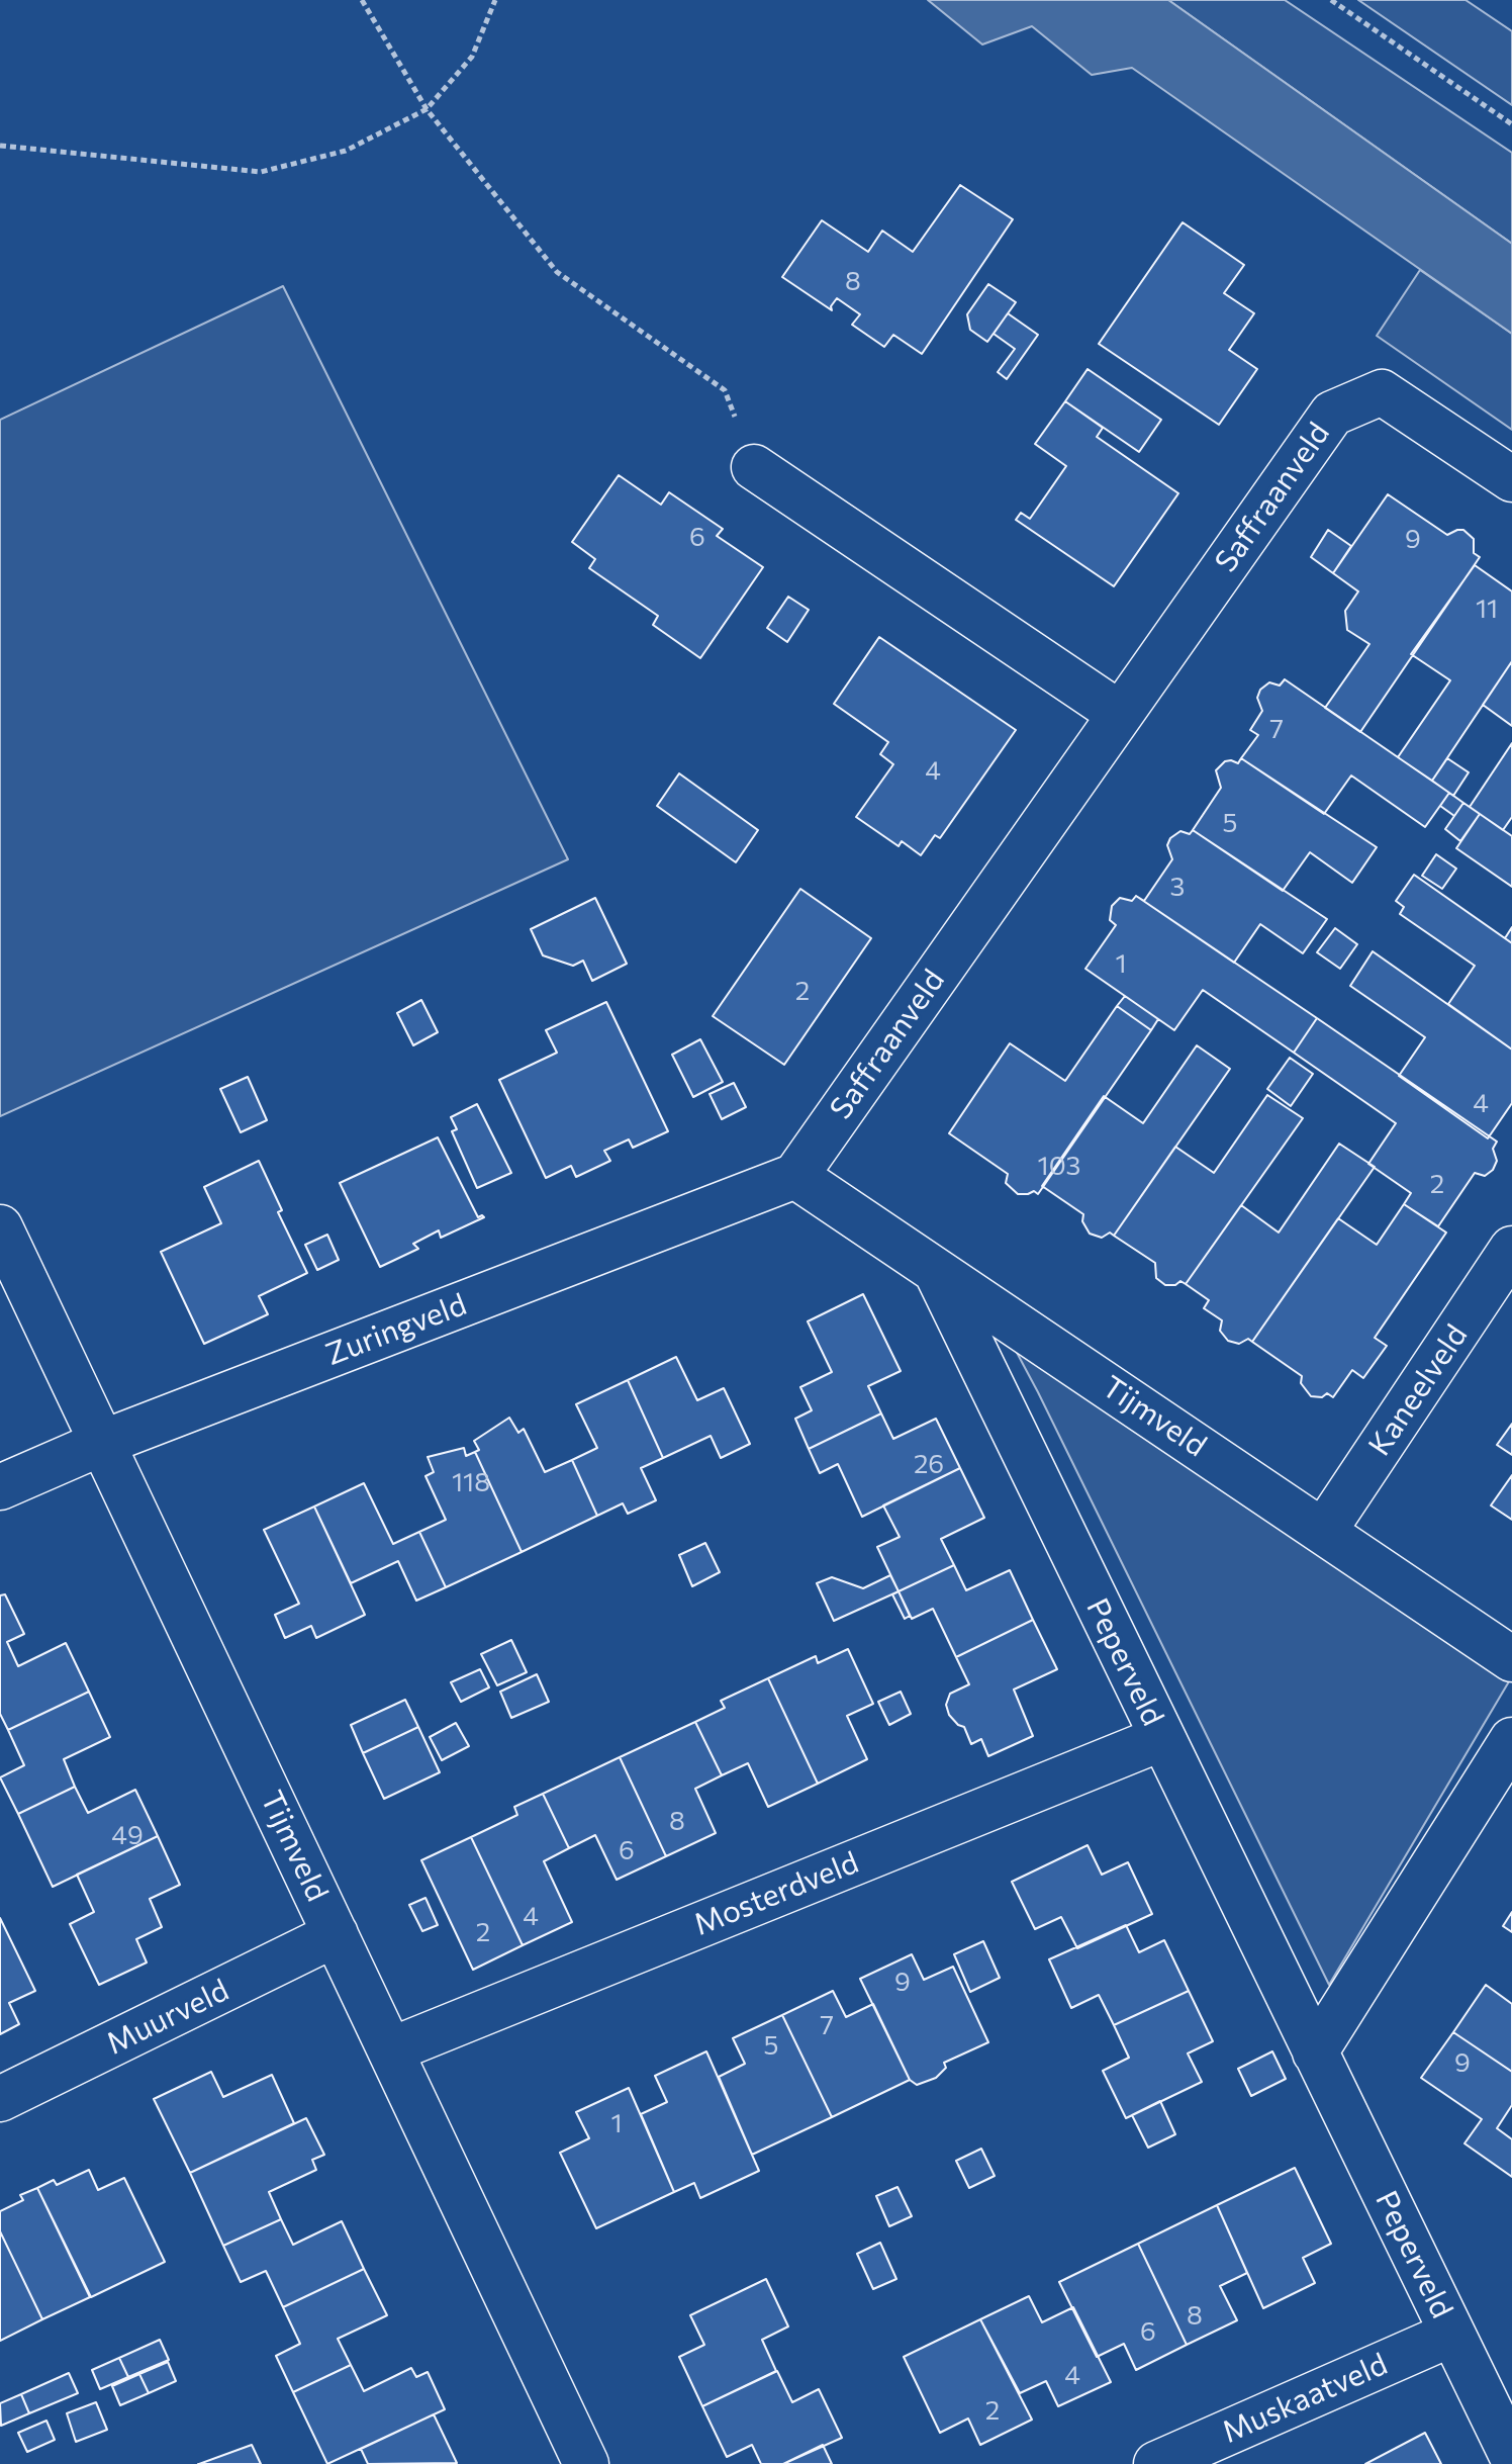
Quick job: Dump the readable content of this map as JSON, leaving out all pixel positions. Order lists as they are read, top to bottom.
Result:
{
  "streets": {
    "street": [
      "Saffraanveld",
      "Zuringveld",
      "Kaneelveld",
      "Tijmveld",
      "Peperveld",
      "Mosterdveld",
      "Muurveld",
      "Muskaatveld"
    ]
  },
  "crossings": [
    ["Saffraanveld", "Zuringveld"],
    ["Saffraanveld", "Tijmveld"],
    ["Zuringveld", "Tijmveld"],
    ["Kaneelveld", "Tijmveld"],
    ["Tijmveld", "Peperveld"],
    ["Tijmveld", "Mosterdveld"],
    ["Tijmveld", "Muurveld"],
    ["Peperveld", "Mosterdveld"],
    ["Peperveld", "Muskaatveld"]
  ],
  "house_numbers": [
    "8",
    "6",
    "9",
    "11",
    "7",
    "4",
    "5",
    "3",
    "1",
    "2",
    "4",
    "103",
    "2",
    "26",
    "118",
    "8",
    "49",
    "6",
    "4",
    "2",
    "9",
    "7",
    "5",
    "9",
    "1",
    "8",
    "6",
    "4",
    "2"
  ]
}
